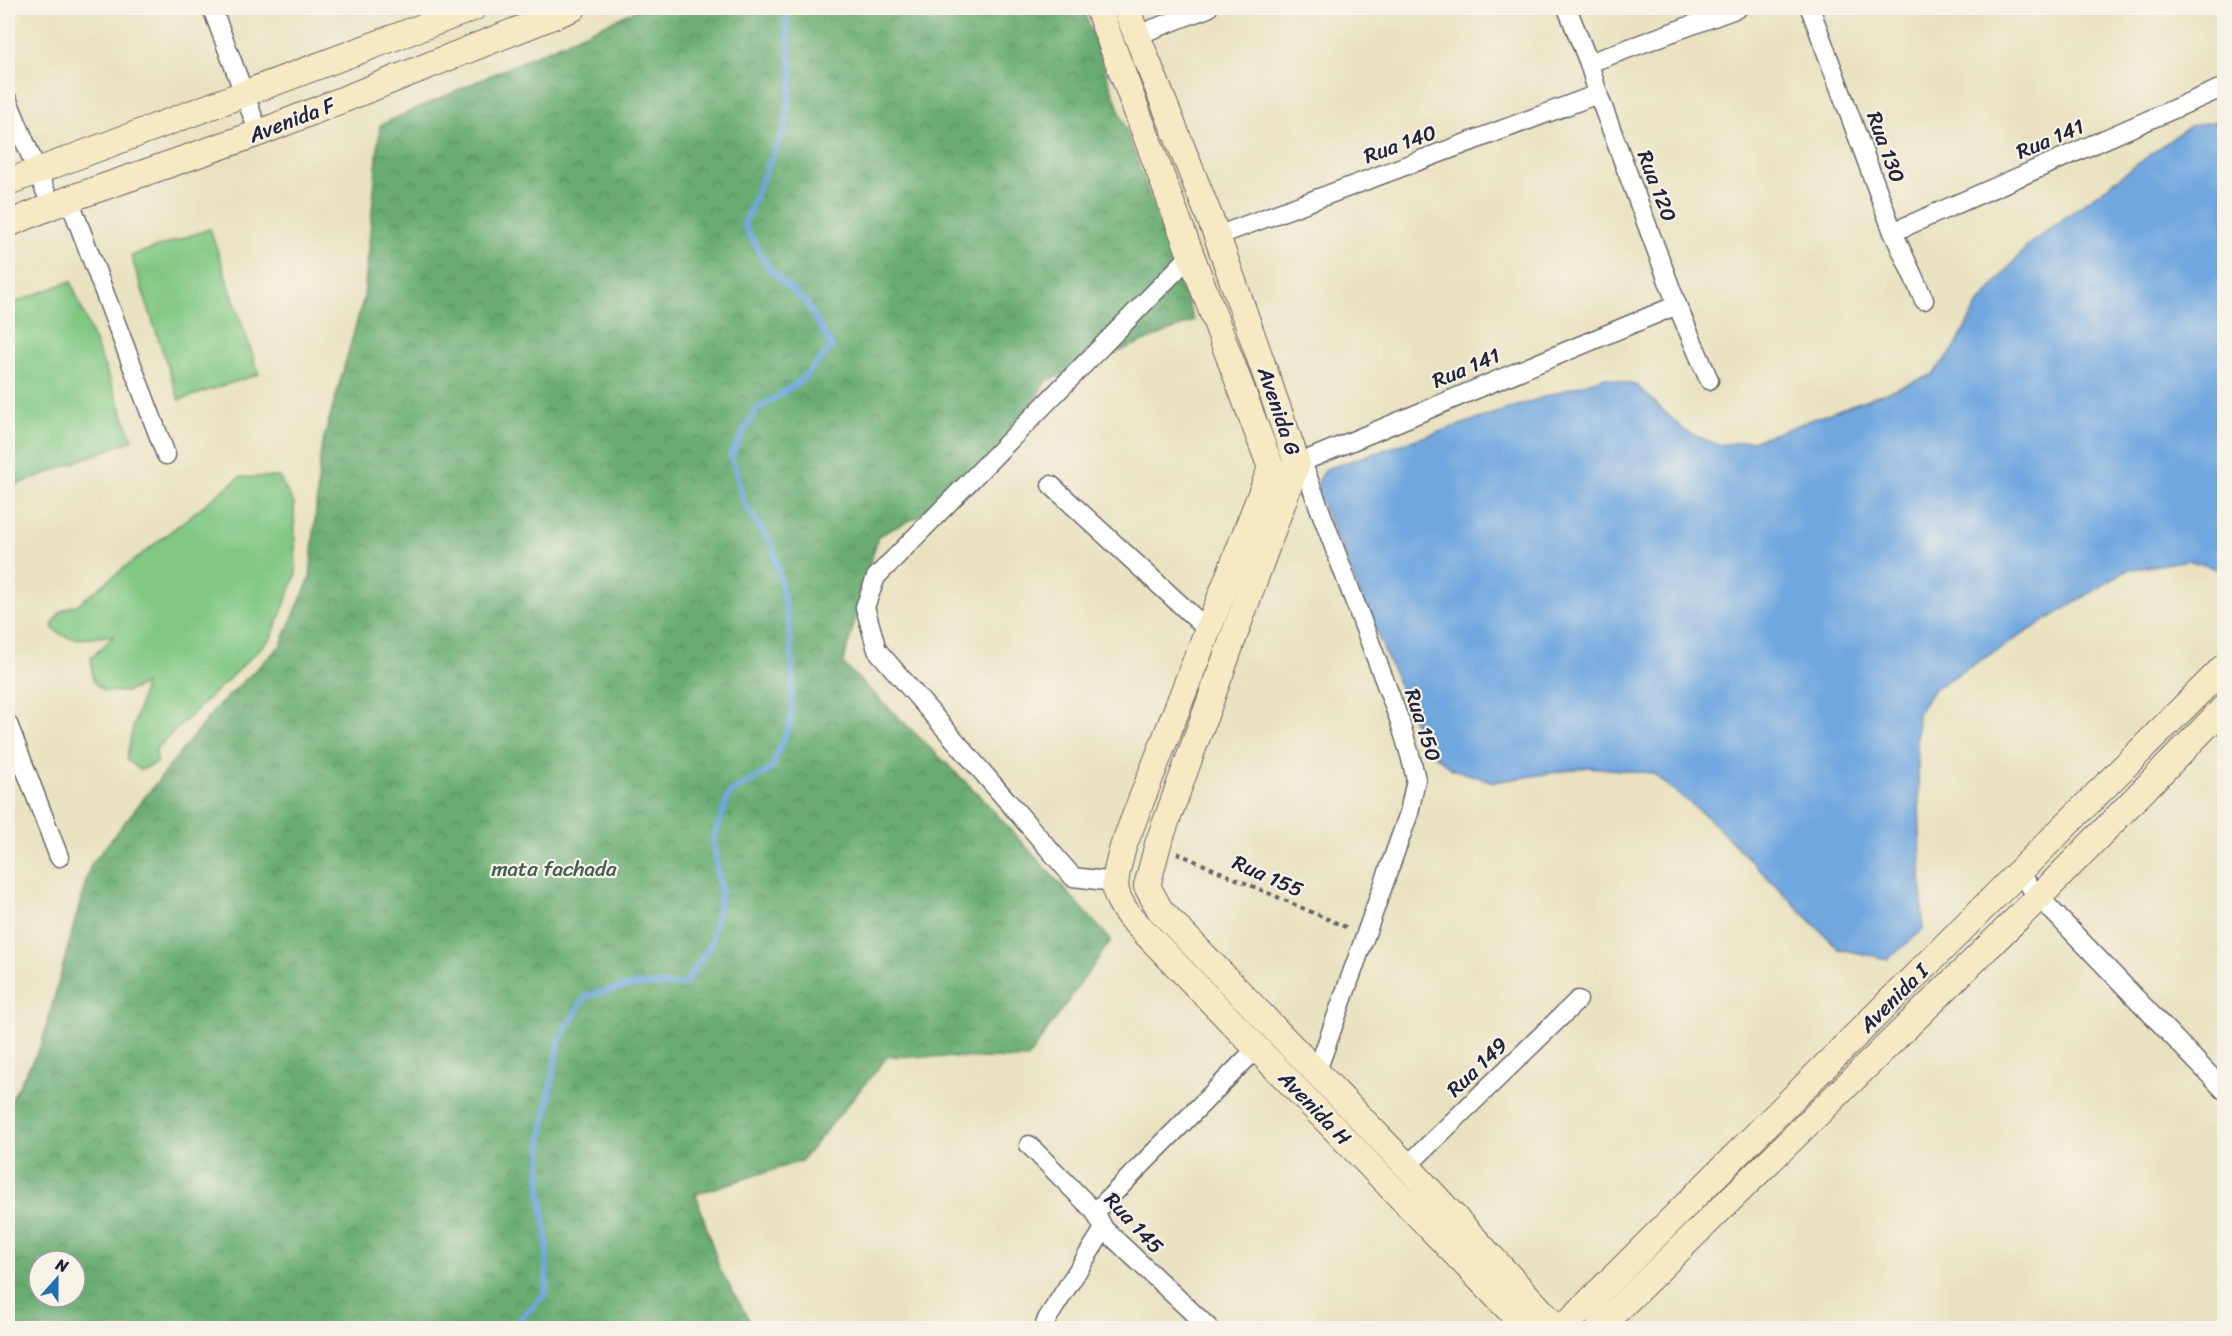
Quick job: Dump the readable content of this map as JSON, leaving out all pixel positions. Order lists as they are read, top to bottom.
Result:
{
  "streets": {
    "street": [
      "Avenida F",
      "Rua 141",
      "Rua 140",
      "Rua 130",
      "Rua 120",
      "Avenida G",
      "Rua 150",
      "Avenida I",
      "Rua 149",
      "Avenida H",
      "Rua 145"
    ],
    "path": ["Rua 155"]
  },
  "crossings": [
    ["Rua 141", "Rua 130"],
    ["Rua 141", "Rua 120"],
    ["Rua 141", "Avenida G"],
    ["Rua 141", "Rua 150"],
    ["Rua 140", "Rua 120"],
    ["Rua 140", "Avenida G"],
    ["Avenida G", "Rua 150"],
    ["Avenida G", "Rua 155"],
    ["Avenida G", "Avenida H"],
    ["Rua 150", "Rua 155"],
    ["Rua 150", "Avenida H"],
    ["Rua 149", "Avenida H"]
  ],
  "parks": ["mata fachada"],
  "north": "top"
}
